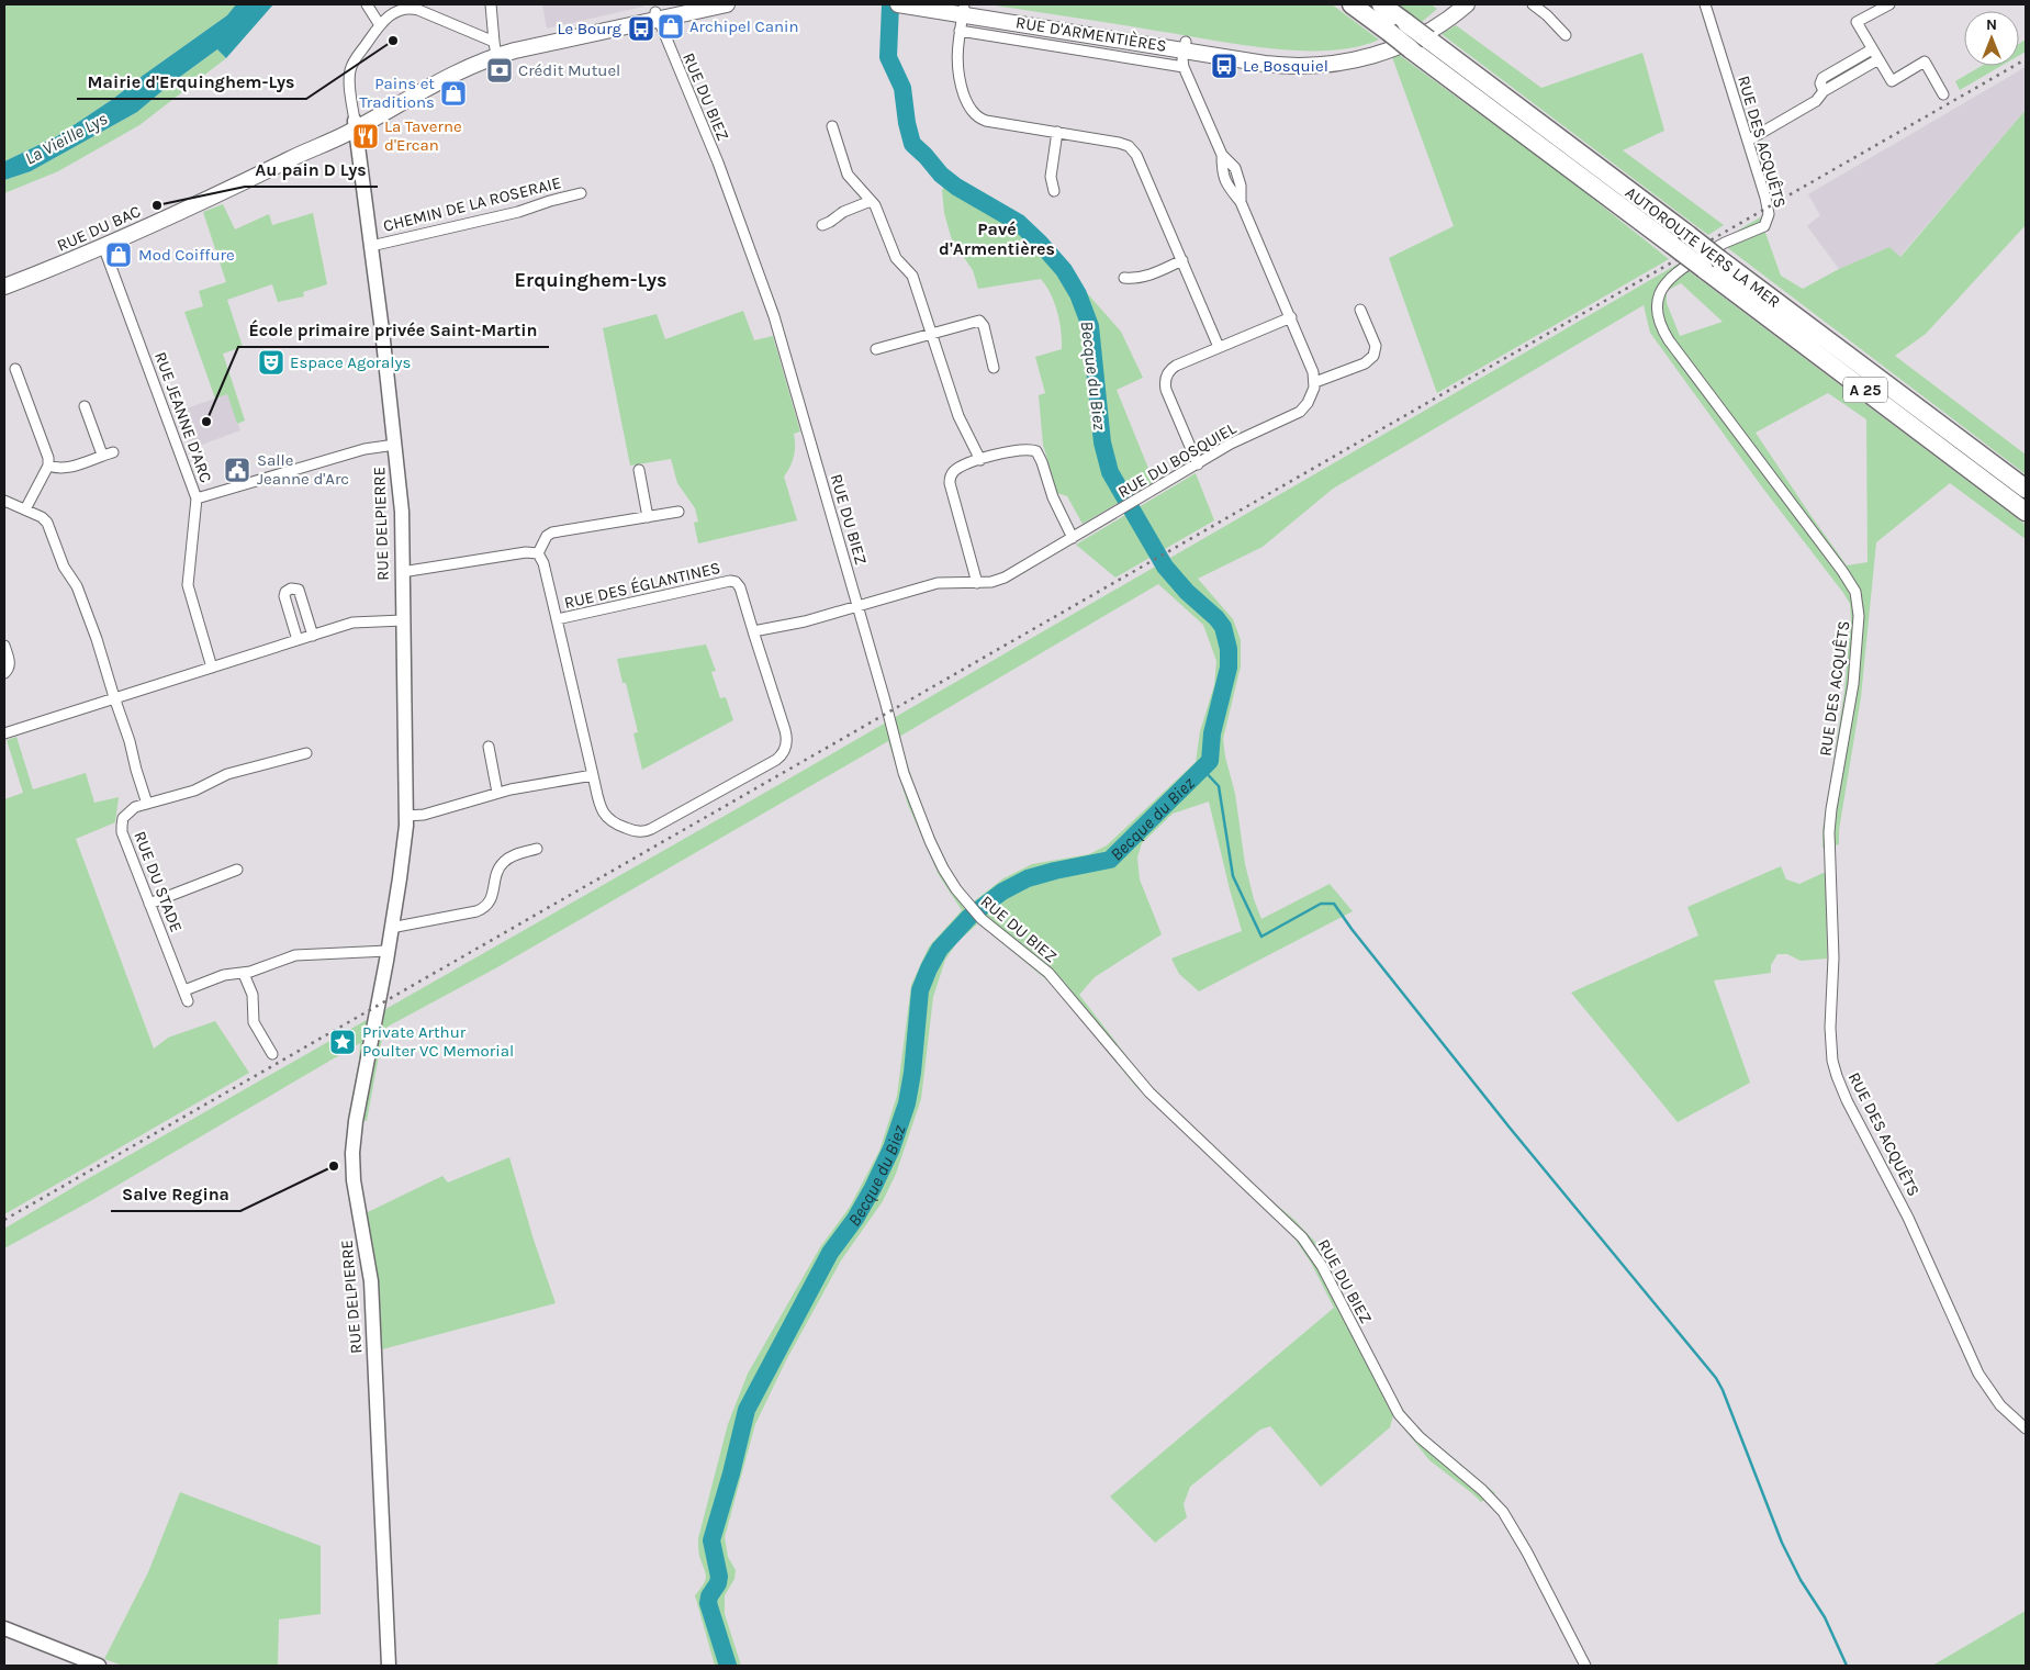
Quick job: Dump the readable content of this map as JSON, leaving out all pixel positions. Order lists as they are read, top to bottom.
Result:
{
  "streets": {
    "highway": ["AUTOROUTE VERS LA MER", "A 25"],
    "main road": ["RUE D'ARMENTIÈRES", "RUE DU BAC"],
    "street": [
      "RUE DU BIEZ",
      "RUE DES ACQUÊTS",
      "CHEMIN DE LA ROSERAIE",
      "RUE JEANNE D'ARC",
      "RUE DU BOSQUIEL",
      "RUE DELPIERRE",
      "RUE DES ÉGLANTINES",
      "RUE DU STADE"
    ]
  },
  "crossings": [
    ["RUE DU BIEZ", "RUE DU BOSQUIEL"],
    ["CHEMIN DE LA ROSERAIE", "RUE DELPIERRE"],
    ["RUE DU BAC", "RUE JEANNE D'ARC"],
    ["RUE DU BAC", "RUE DELPIERRE"]
  ],
  "districts": ["Pavé d'Armentières", "Erquinghem-Lys"],
  "water": ["La Vieille Lys", "Becque du Biez"],
  "places": {
    "shop": ["Archipel Canin", "Pains et Traditions", "Mod Coiffure"],
    "bus stop": ["Le Bourg", "Le Bosquiel"],
    "other": [
      "Mairie d'Erquinghem-Lys",
      "Au pain D Lys",
      "École primaire privée Saint-Martin",
      "Salve Regina"
    ],
    "bank": ["Crédit Mutuel"],
    "restaurant": ["La Taverne d'Ercan"],
    "theatre": ["Espace Agoralys"],
    "public building": ["Salle Jeanne d'Arc"],
    "place": ["Private Arthur Poulter VC Memorial"]
  },
  "north": "top"
}
